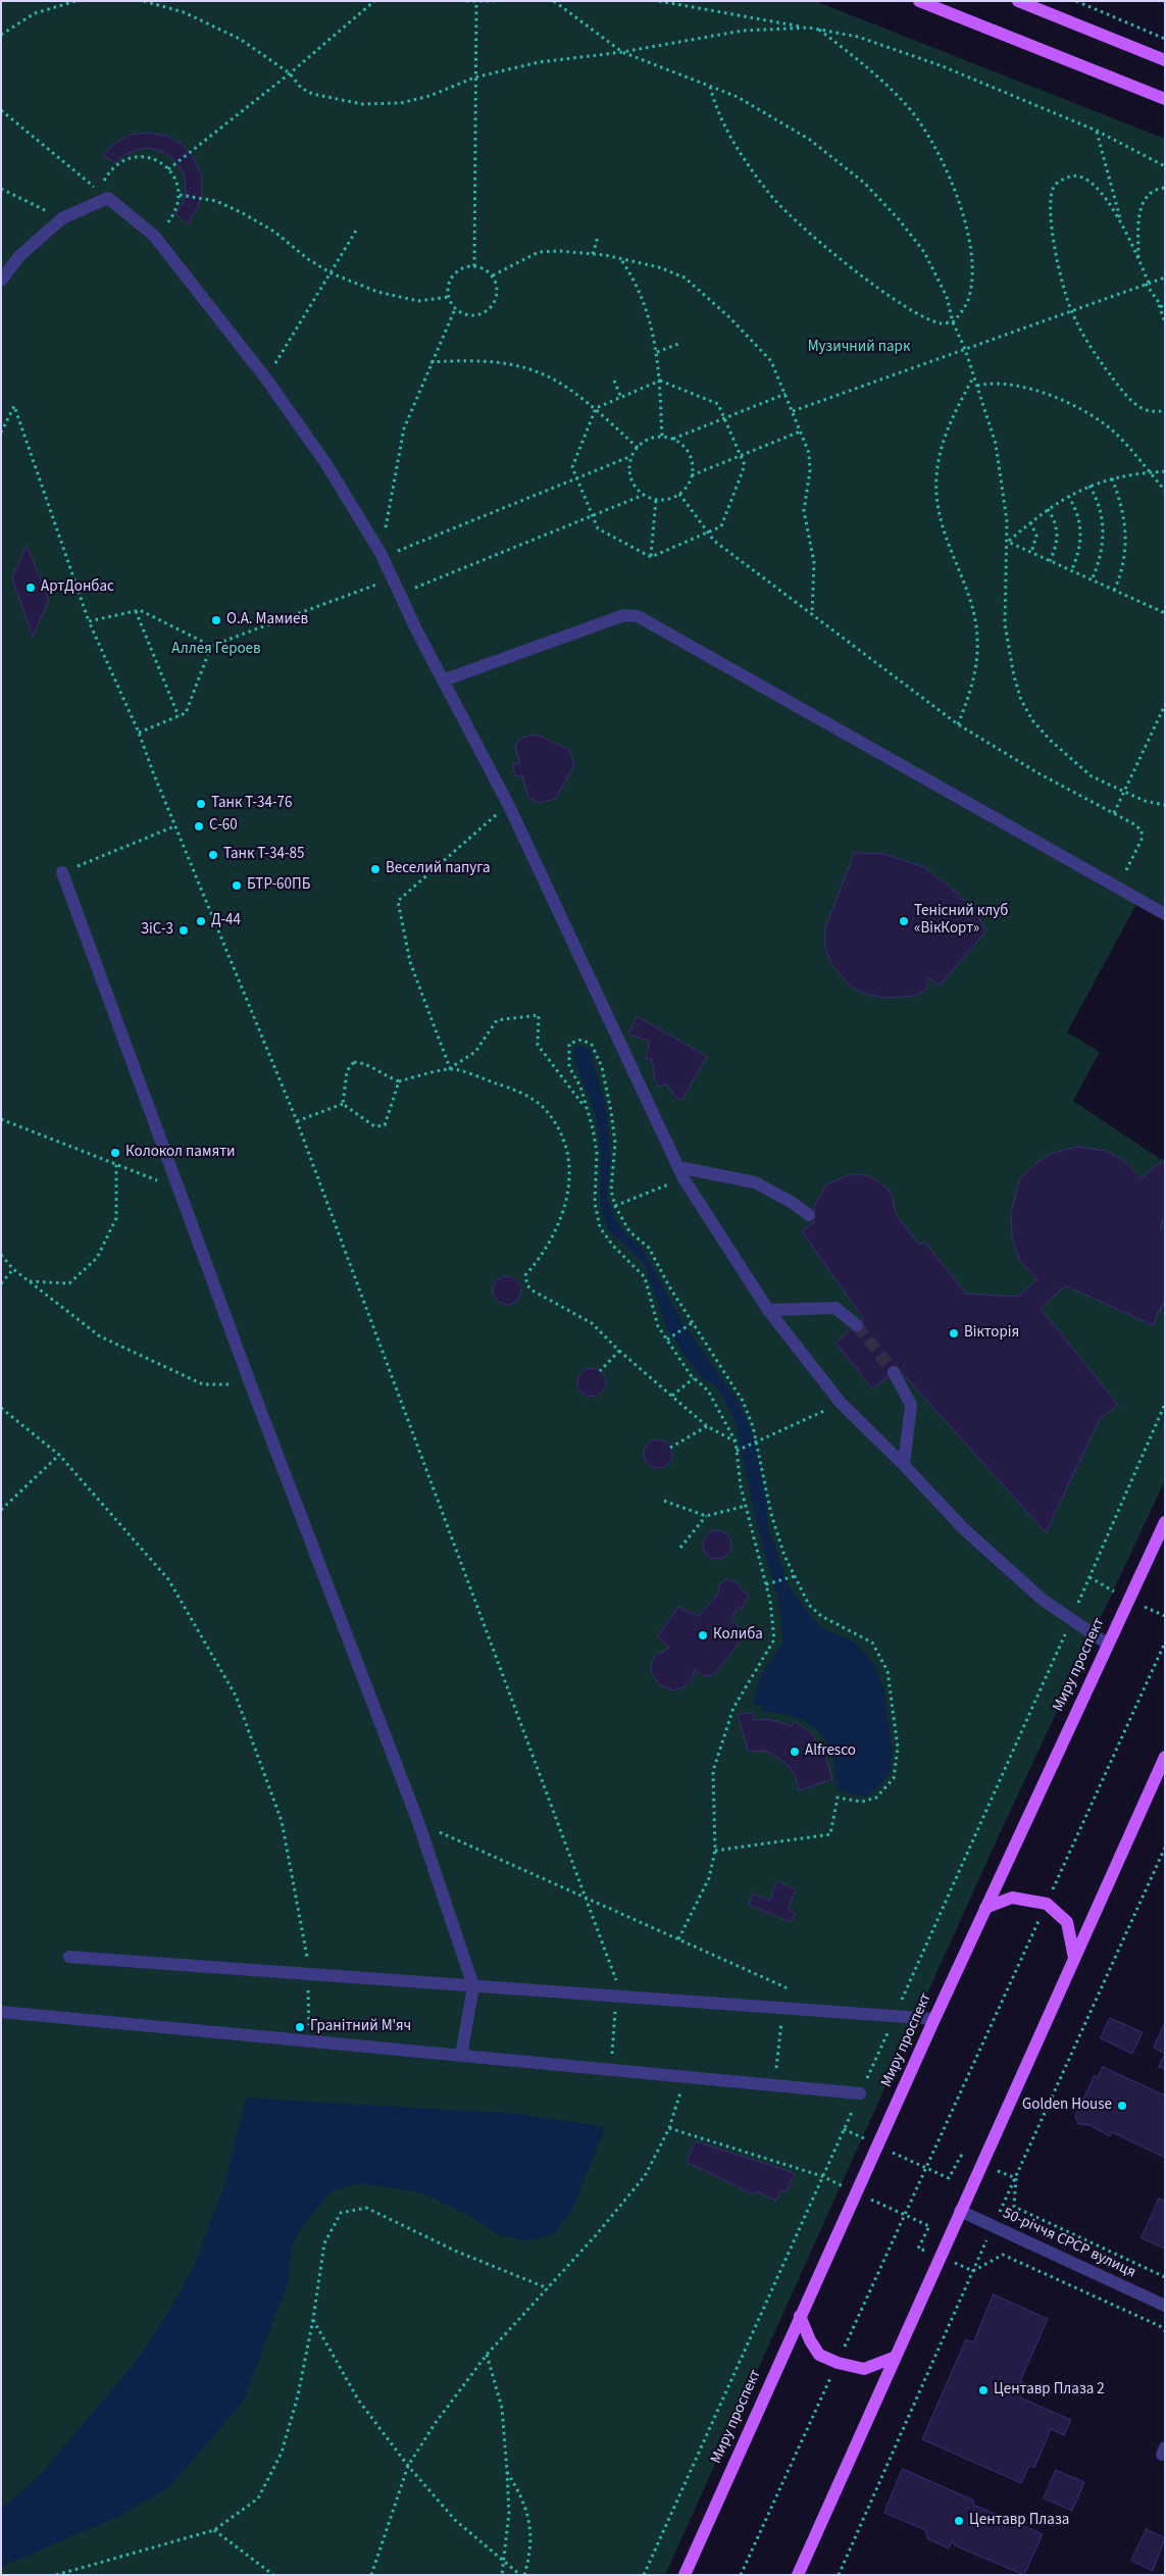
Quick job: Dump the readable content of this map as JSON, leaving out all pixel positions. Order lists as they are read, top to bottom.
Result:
{
  "streets": {
    "main road": ["Миру проспект"],
    "street": ["50-річчя СРСР вулиця"]
  },
  "parks": ["Музичний парк", "Аллея Героев"],
  "places": [
    "АртДонбас",
    "О.А. Мамиев",
    "Танк Т-34-76",
    "С-60",
    "Танк Т-34-85",
    "Веселий папуга",
    "БТР-60ПБ",
    "Д-44",
    "Тенісний клуб «ВікКорт»",
    "ЗіС-3",
    "Колокол памяти",
    "Вікторія",
    "Колиба",
    "Alfresco",
    "Гранітний М'яч",
    "Golden House",
    "Центавр Плаза 2",
    "Центавр Плаза"
  ]
}
